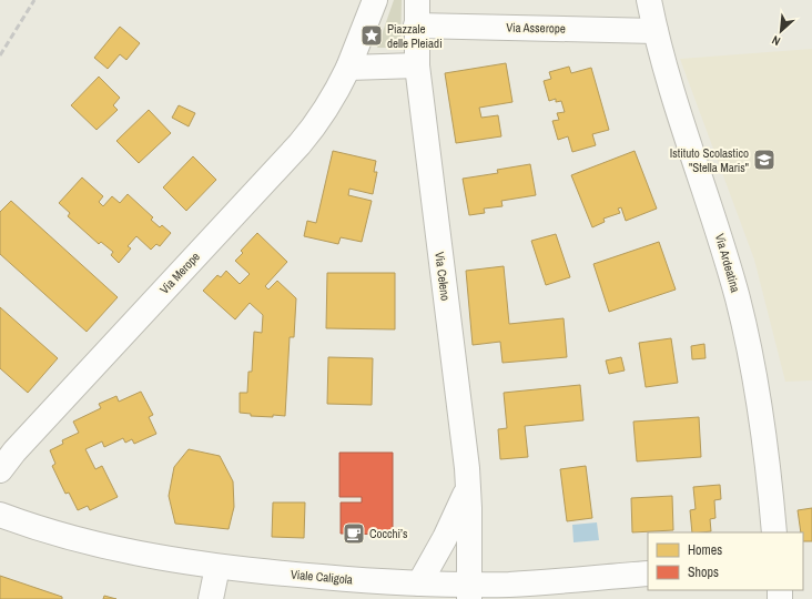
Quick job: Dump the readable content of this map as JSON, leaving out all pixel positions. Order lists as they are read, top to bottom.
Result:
{
  "streets": {
    "street": [
      "Via Asserope",
      "Via Ardeatina",
      "Via Merope",
      "Via Celeno",
      "Viale Caligola"
    ]
  },
  "crossings": [
    ["Via Asserope", "Via Ardeatina"],
    ["Via Celeno", "Viale Caligola"]
  ],
  "places": {
    "place": ["Piazzale delle Pleiadi"],
    "school or university": ["Istituto Scolastico \"Stella Maris\""],
    "cafe": ["Cocchi’s"]
  },
  "legend": ["Homes", "Shops"],
  "north": "bottom left"
}
